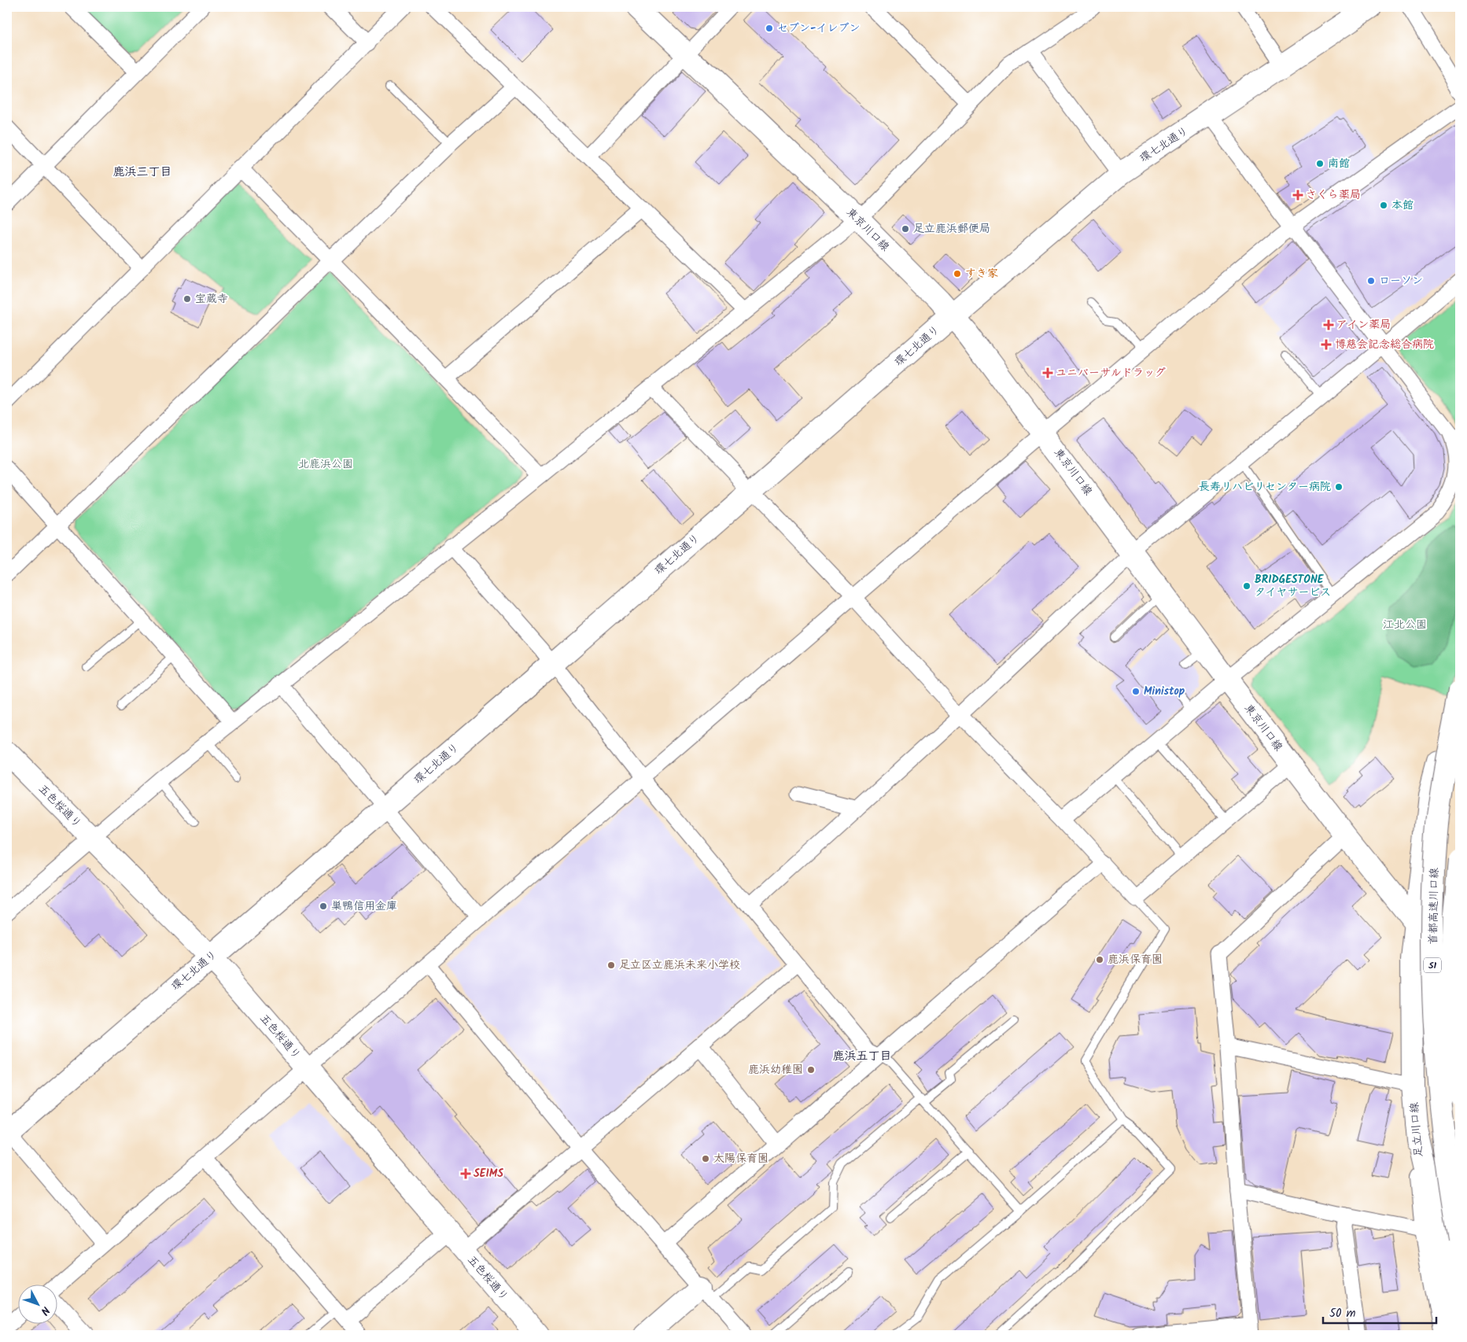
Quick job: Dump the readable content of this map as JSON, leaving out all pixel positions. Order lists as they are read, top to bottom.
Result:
{
  "streets": {
    "main road": [
      "環七北通り",
      "東京川口線",
      "五色桜通り",
      "首都高速川口線",
      "S1",
      "足立川口線"
    ]
  },
  "crossings": [
    ["環七北通り", "東京川口線"],
    ["環七北通り", "五色桜通り"],
    ["東京川口線", "足立川口線"],
    ["首都高速川口線", "S1"],
    ["S1", "足立川口線"]
  ],
  "districts": ["鹿浜三丁目", "鹿浜五丁目"],
  "parks": ["北鹿浜公園", "江北公園"],
  "places": {
    "other": [
      "セブン-イレブン",
      "南館",
      "本館",
      "足立鹿浜郵便局",
      "すき家",
      "ローソン",
      "宝蔵寺",
      "長寿リハビリセンター病院",
      "BRIDGESTONE タイヤサービス",
      "Ministop",
      "巣鴨信用金庫",
      "鹿浜保育園",
      "足立区立鹿浜未来小学校",
      "鹿浜幼稚園",
      "太陽保育園"
    ],
    "health": [
      "さくら薬局",
      "アイン薬局",
      "博慈会記念総合病院",
      "ユニバーサルドラッグ",
      "SEIMS"
    ]
  },
  "scale_bar": "50 m",
  "north": "bottom right"
}
